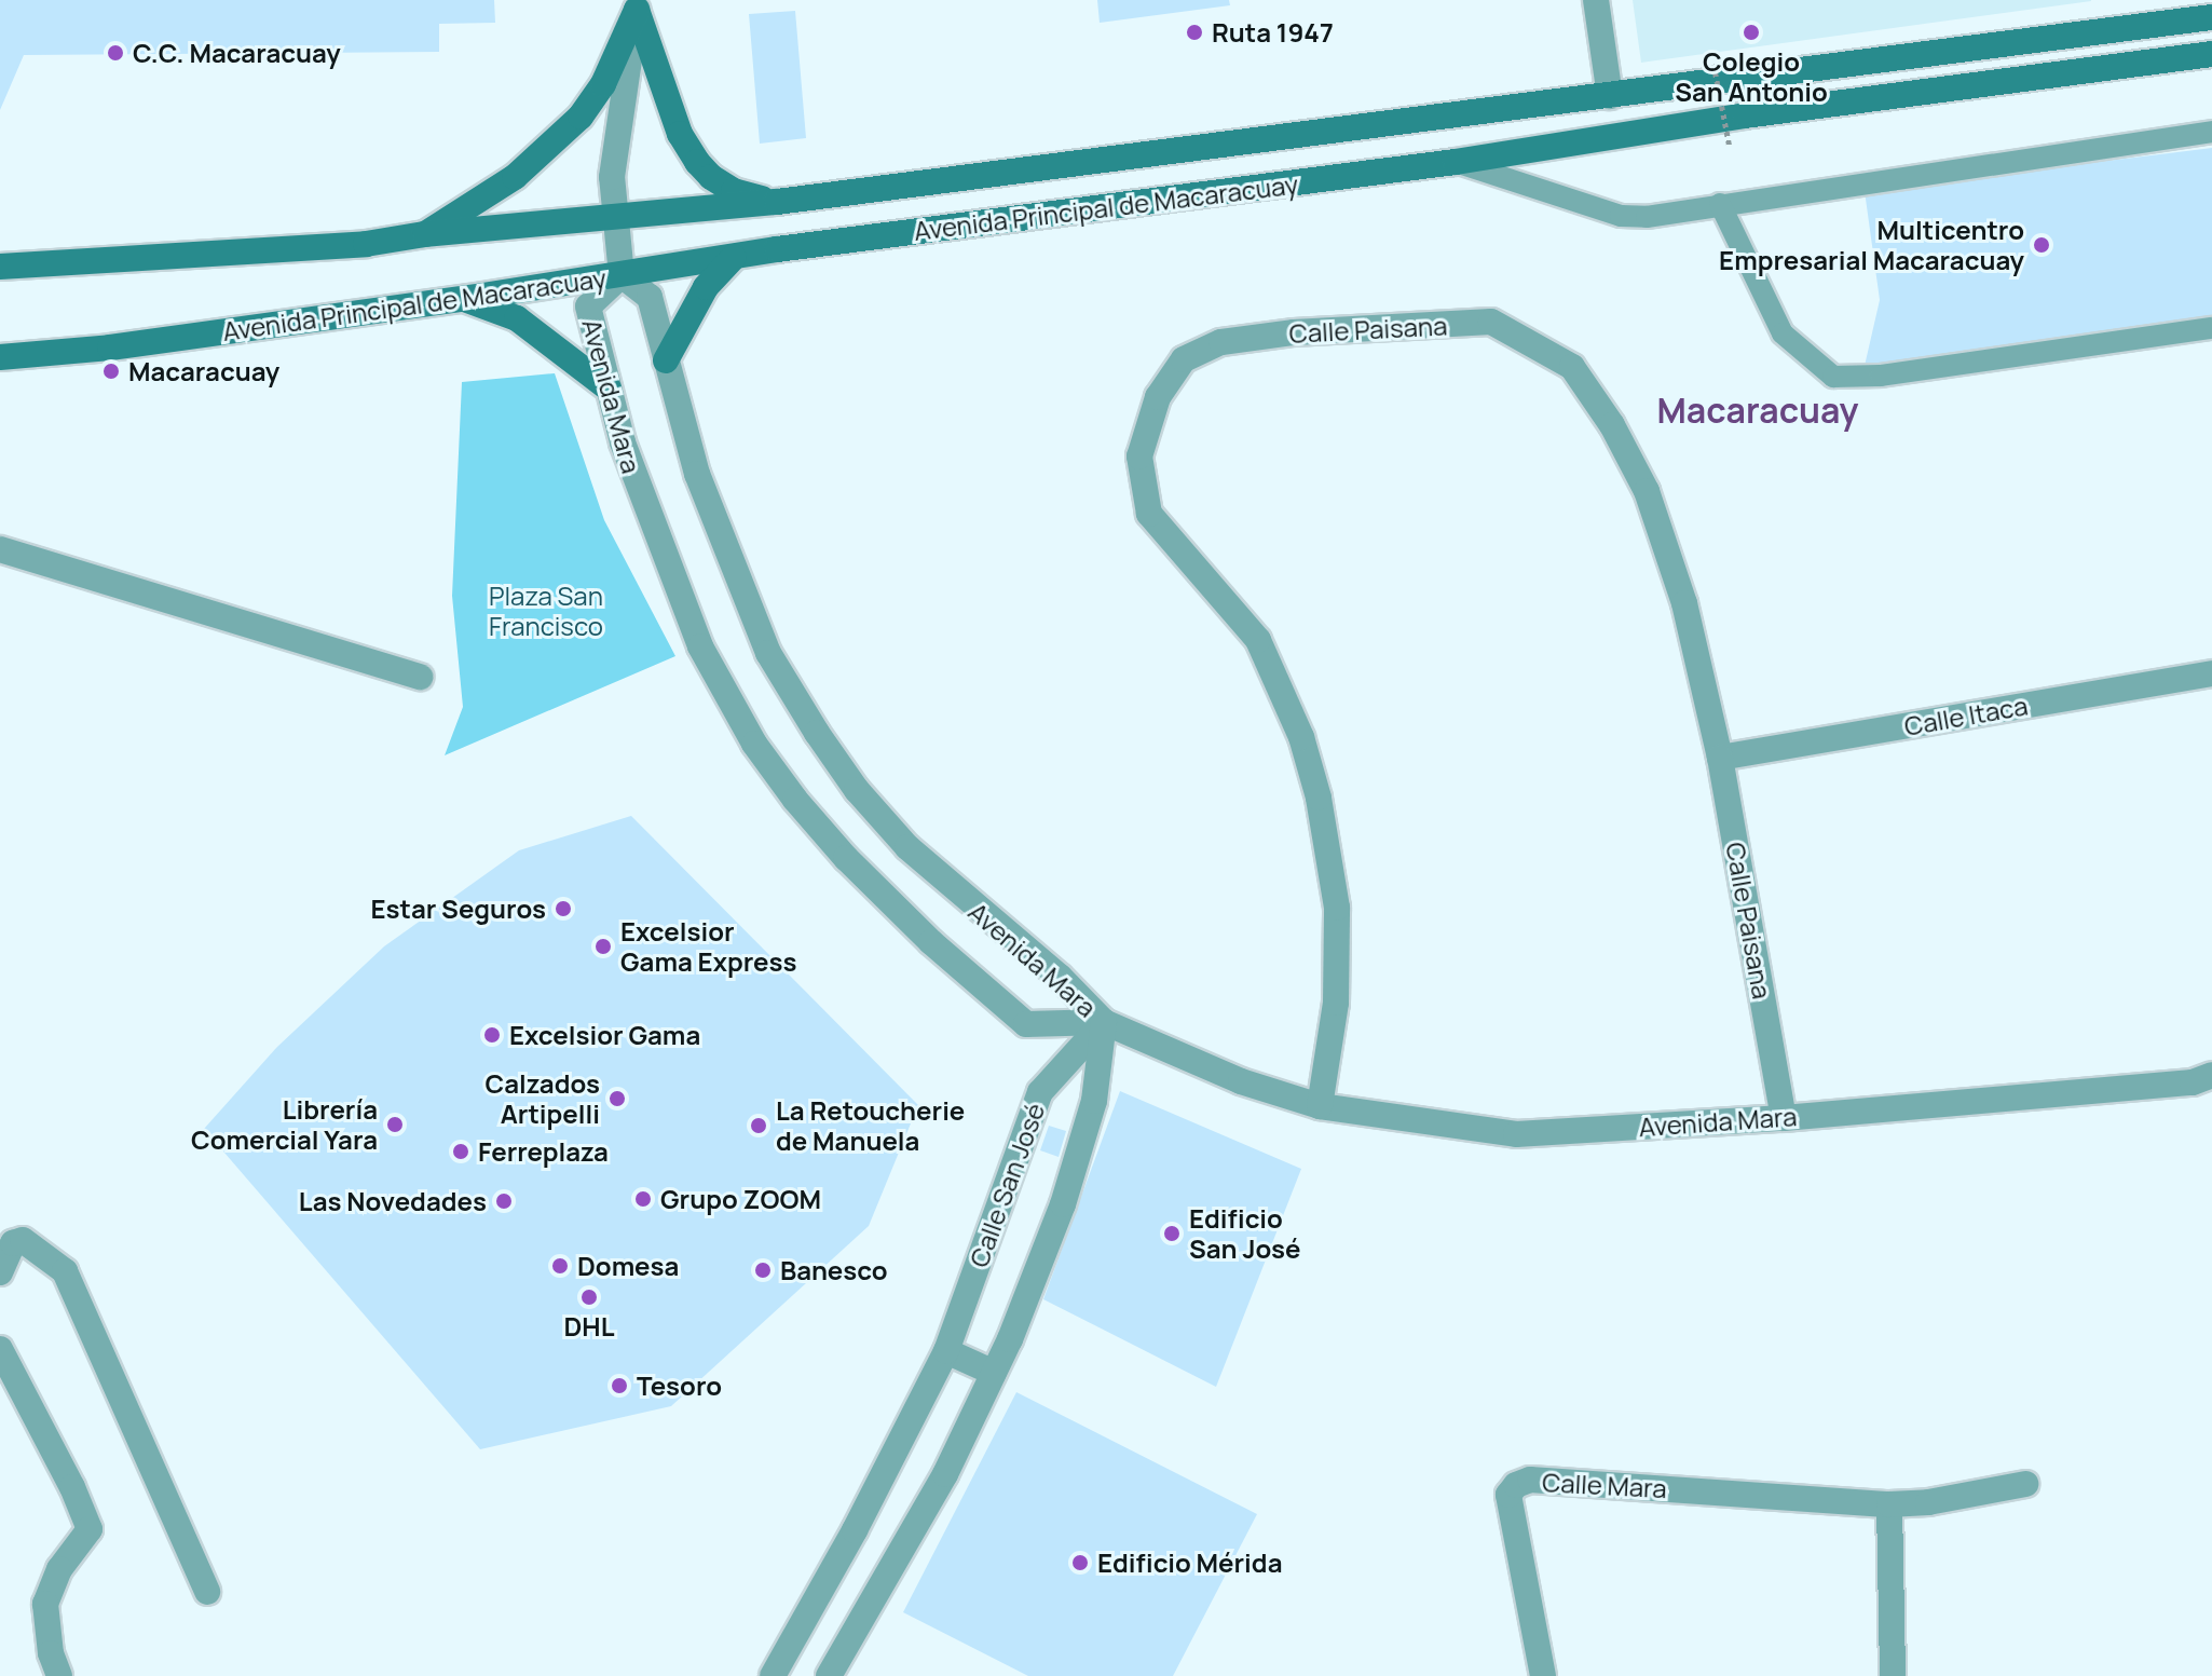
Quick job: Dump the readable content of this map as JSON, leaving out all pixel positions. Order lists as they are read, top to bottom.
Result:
{
  "streets": {
    "street": [
      "Avenida Principal de Macaracuay",
      "Calle Paisana",
      "Avenida Mara",
      "Calle Itaca",
      "Calle San José",
      "Calle Mara"
    ]
  },
  "crossings": [
    ["Avenida Principal de Macaracuay", "Avenida Mara"],
    ["Calle Paisana", "Avenida Mara"],
    ["Calle Paisana", "Calle Itaca"],
    ["Avenida Mara", "Calle San José"]
  ],
  "districts": ["Macaracuay"],
  "parks": ["Plaza San Francisco"],
  "places": [
    "Ruta 1947",
    "Colegio San Antonio",
    "C.C. Macaracuay",
    "Multicentro Empresarial Macaracuay",
    "Macaracuay",
    "Estar Seguros",
    "Excelsior Gama Express",
    "Excelsior Gama",
    "Calzados Artipelli",
    "Librería Comercial Yara",
    "La Retoucherie de Manuela",
    "Ferreplaza",
    "Grupo ZOOM",
    "Las Novedades",
    "Edificio San José",
    "Domesa",
    "Banesco",
    "DHL",
    "Tesoro",
    "Edificio Mérida"
  ]
}
